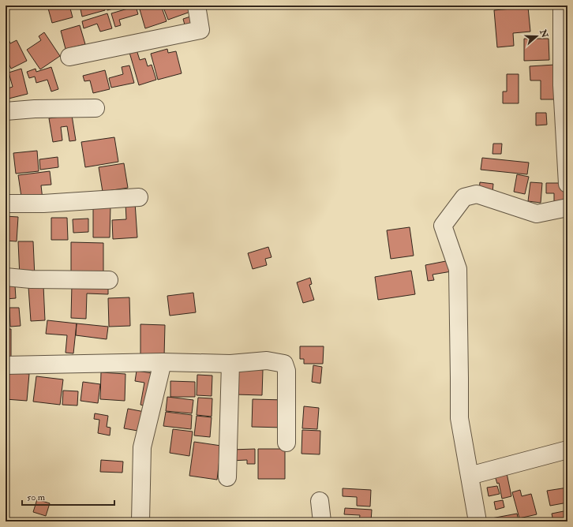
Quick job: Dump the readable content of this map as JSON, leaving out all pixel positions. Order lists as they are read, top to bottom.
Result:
{
  "scale_bar": "50 m",
  "north": "right"
}
